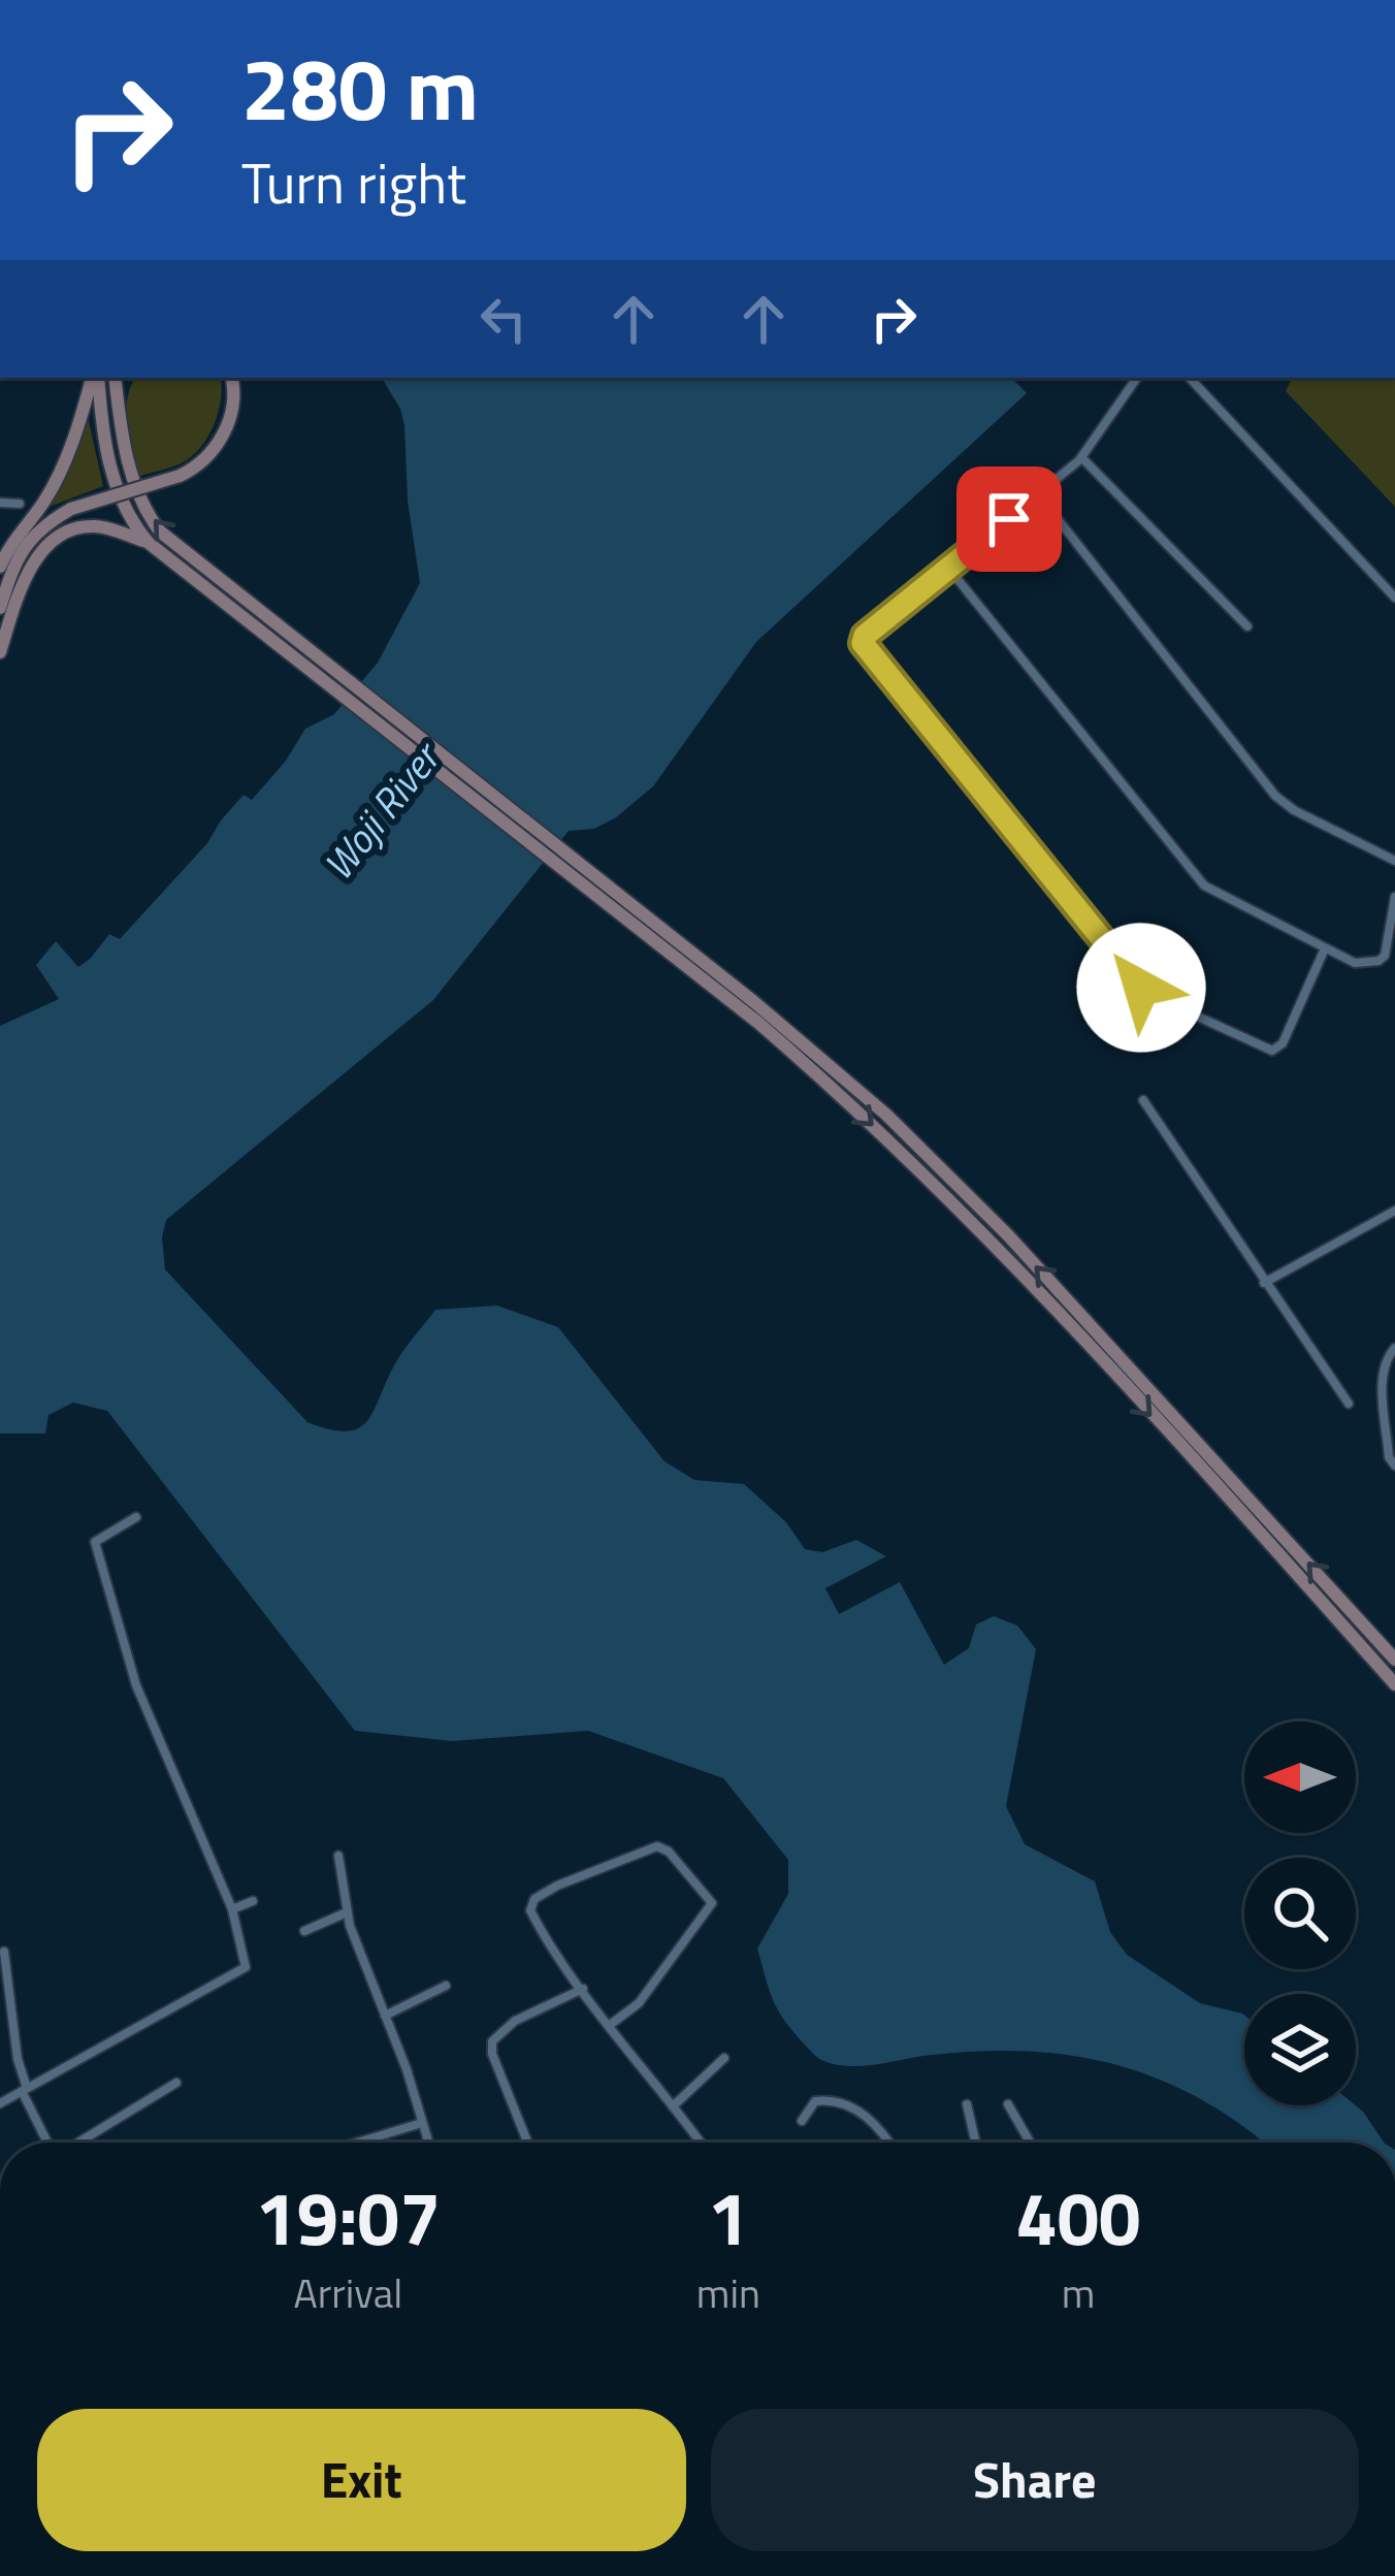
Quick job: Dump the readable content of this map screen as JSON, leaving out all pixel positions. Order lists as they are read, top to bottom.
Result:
{
  "water": ["Woji River"],
  "north": "left",
  "page": {
    "turn": ["280 m", "Turn right"],
    "eta": [
      "19:07",
      "Arrival",
      "1",
      "min",
      "400",
      "m"
    ],
    "buttons": ["Exit", "Share"]
  }
}
